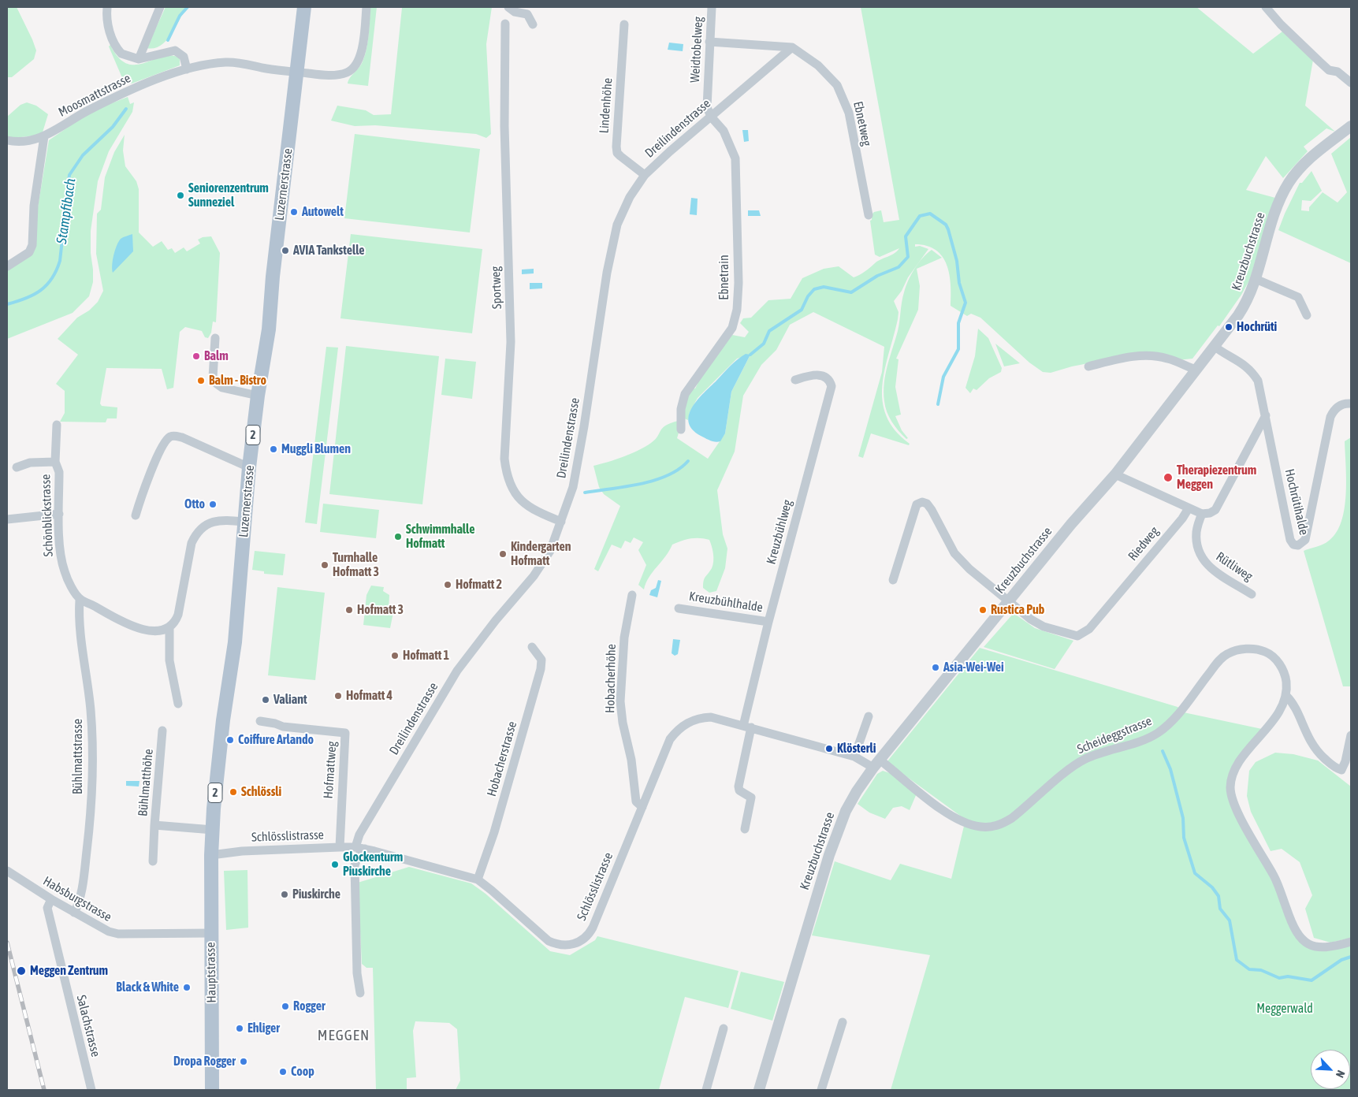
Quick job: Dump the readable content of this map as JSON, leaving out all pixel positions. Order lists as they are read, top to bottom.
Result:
{
  "streets": {
    "main road": ["Luzernerstrasse", "2", "Hauptstrasse"],
    "street": [
      "Weidtobelweg",
      "Moosmattstrasse",
      "Lindenhöhe",
      "Ebnetweg",
      "Dreilindenstrasse",
      "Kreuzbuchstrasse",
      "Ebnetrain",
      "Sportweg",
      "Hochrütihalde",
      "Schönblickstrasse",
      "Kreuzbühlweg",
      "Riedweg",
      "Rütliweg",
      "Kreuzbühlhalde",
      "Hobacherhöhe",
      "Scheideggstrasse",
      "Bühlmattstrasse",
      "Hobacherstrasse",
      "Hofmattweg",
      "Bühlmatthöhe",
      "Schlösslistrasse",
      "Habsburgstrasse",
      "Salachstrasse"
    ]
  },
  "crossings": [
    ["Weidtobelweg", "Dreilindenstrasse"],
    ["Weidtobelweg", "Ebnetrain"],
    ["Moosmattstrasse", "Luzernerstrasse"],
    ["Lindenhöhe", "Dreilindenstrasse"],
    ["Ebnetweg", "Dreilindenstrasse"],
    ["Dreilindenstrasse", "Ebnetrain"],
    ["Dreilindenstrasse", "Sportweg"],
    ["Dreilindenstrasse", "Schlösslistrasse"],
    ["Luzernerstrasse", "Bühlmatthöhe"],
    ["Luzernerstrasse", "Schlösslistrasse"],
    ["Luzernerstrasse", "Hauptstrasse"],
    ["Kreuzbuchstrasse", "Hochrütihalde"],
    ["Kreuzbuchstrasse", "Riedweg"],
    ["Kreuzbuchstrasse", "Scheideggstrasse"],
    ["Kreuzbuchstrasse", "Schlösslistrasse"],
    ["Schönblickstrasse", "Bühlmattstrasse"],
    ["Kreuzbühlweg", "Kreuzbühlhalde"],
    ["Kreuzbühlweg", "Schlösslistrasse"],
    ["Hobacherhöhe", "Schlösslistrasse"],
    ["Scheideggstrasse", "Schlösslistrasse"],
    ["Bühlmattstrasse", "Habsburgstrasse"],
    ["Hobacherstrasse", "Schlösslistrasse"],
    ["Hofmattweg", "Schlösslistrasse"],
    ["Schlösslistrasse", "Hauptstrasse"],
    ["Habsburgstrasse", "Hauptstrasse"],
    ["Habsburgstrasse", "Salachstrasse"]
  ],
  "districts": ["MEGGEN"],
  "water": ["Stampfibach"],
  "parks": ["Meggerwald"],
  "places": [
    "Seniorenzentrum Sunneziel",
    "Autowelt",
    "AVIA Tankstelle",
    "Hochrüti",
    "Balm",
    "Balm - Bistro",
    "Muggli Blumen",
    "Therapiezentrum Meggen",
    "Otto",
    "Schwimmhalle Hofmatt",
    "Kindergarten Hofmatt",
    "Turnhalle Hofmatt 3",
    "Hofmatt 2",
    "Hofmatt 3",
    "Rustica Pub",
    "Hofmatt 1",
    "Asia-Wei-Wei",
    "Hofmatt 4",
    "Valiant",
    "Coiffure Arlando",
    "Klösterli",
    "Schlössli",
    "Glockenturm Piuskirche",
    "Piuskirche",
    "Meggen Zentrum",
    "Black & White",
    "Rogger",
    "Ehliger",
    "Dropa Rogger",
    "Coop"
  ],
  "north": "bottom right"
}
